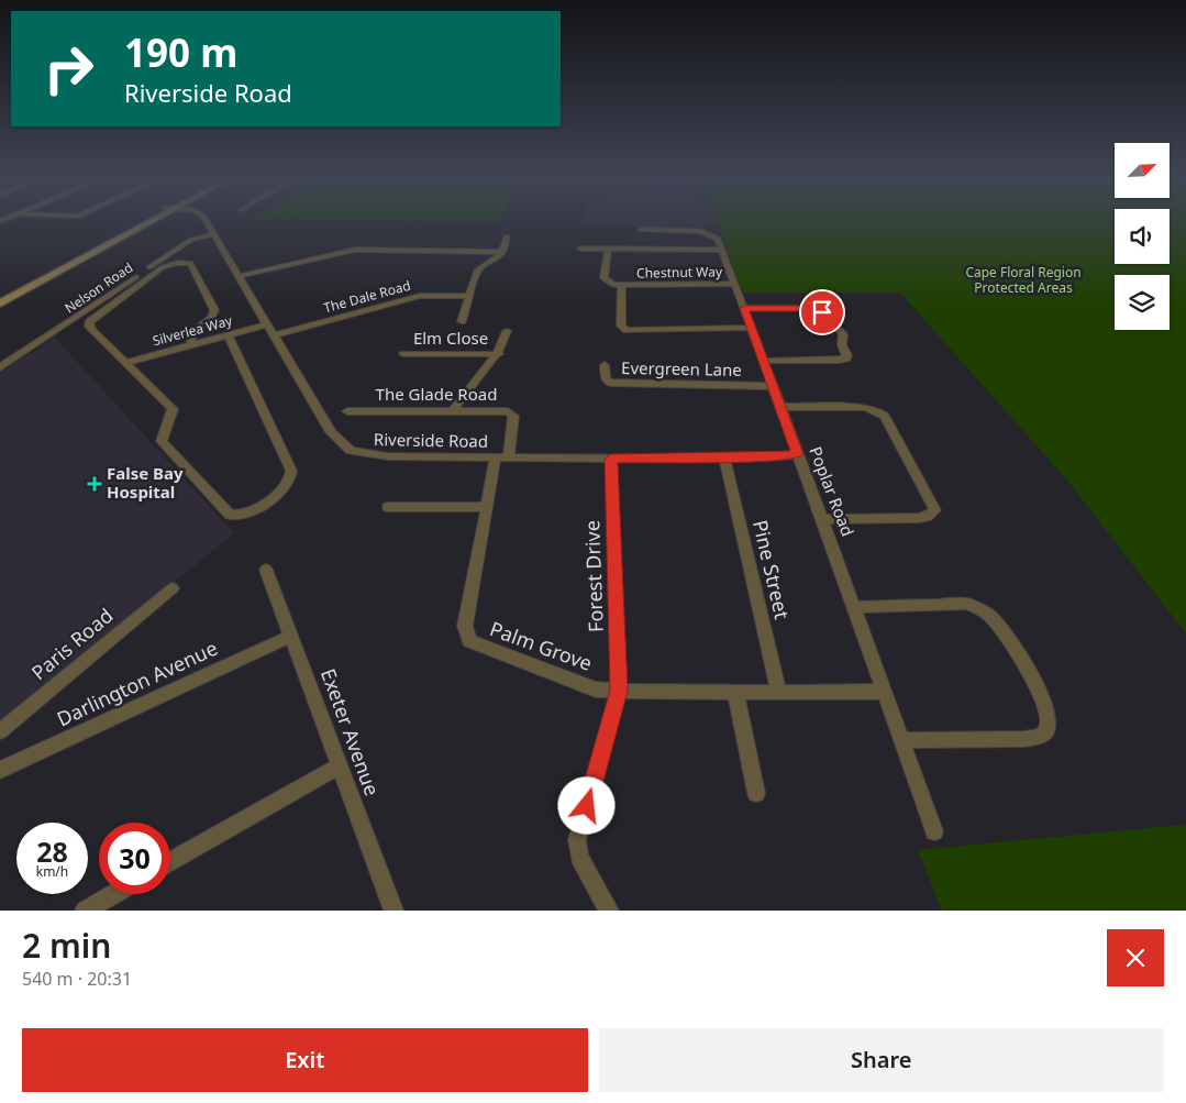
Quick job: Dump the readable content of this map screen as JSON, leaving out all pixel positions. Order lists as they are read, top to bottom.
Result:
{
  "streets": {
    "street": [
      "Chestnut Way",
      "Nelson Road",
      "The Dale Road",
      "Silverlea Way",
      "Elm Close",
      "Evergreen Lane",
      "The Glade Road",
      "Riverside Road",
      "Poplar Road",
      "Pine Street",
      "Forest Drive",
      "Paris Road",
      "Palm Grove",
      "Darlington Avenue",
      "Exeter Avenue"
    ]
  },
  "crossings": [
    ["Chestnut Way", "Poplar Road"],
    ["Nelson Road", "Riverside Road"],
    ["The Dale Road", "Riverside Road"],
    ["Silverlea Way", "Riverside Road"],
    ["Evergreen Lane", "Poplar Road"],
    ["The Glade Road", "Riverside Road"],
    ["The Glade Road", "Palm Grove"],
    ["Riverside Road", "Poplar Road"],
    ["Riverside Road", "Pine Street"],
    ["Riverside Road", "Forest Drive"],
    ["Riverside Road", "Palm Grove"],
    ["Poplar Road", "Palm Grove"],
    ["Pine Street", "Palm Grove"],
    ["Forest Drive", "Palm Grove"],
    ["Darlington Avenue", "Exeter Avenue"]
  ],
  "parks": ["Cape Floral Region Protected Areas"],
  "places": {
    "health": ["False Bay Hospital"]
  },
  "north": "top right",
  "page": {
    "turn": ["190 m", "Riverside Road"],
    "speed": "28 km/h",
    "limit": "30",
    "heading": ["2 min", "540 m · 20:31"],
    "buttons": ["Exit", "Share"]
  }
}
